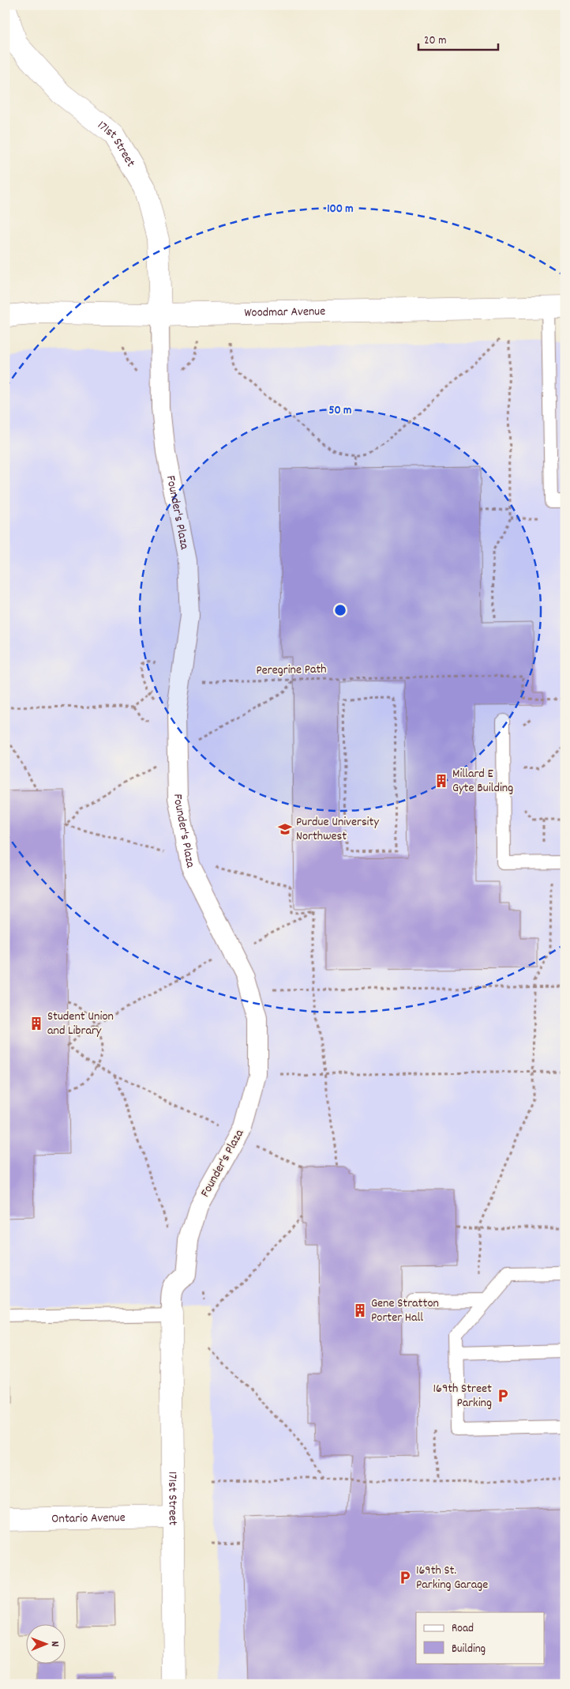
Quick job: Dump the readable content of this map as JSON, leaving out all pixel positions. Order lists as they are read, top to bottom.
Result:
{
  "streets": {
    "street": [
      "171st Street",
      "Woodmar Avenue",
      "Founder's Plaza",
      "Ontario Avenue"
    ],
    "path": ["Peregrine Path"]
  },
  "crossings": [
    ["171st Street", "Woodmar Avenue"],
    ["171st Street", "Founder's Plaza"],
    ["171st Street", "Ontario Avenue"],
    ["Woodmar Avenue", "Founder's Plaza"],
    ["Founder's Plaza", "Peregrine Path"]
  ],
  "places": {
    "building": ["Millard E Gyte Building", "Student Union and Library", "Gene Stratton Porter Hall"],
    "school or university": ["Purdue University Northwest"],
    "parking": ["169th Street Parking", "169th St. Parking Garage"]
  },
  "legend": ["Road", "Building"],
  "scale_bar": "20 m",
  "north": "right",
  "rings": ["100 m", "50 m"]
}
